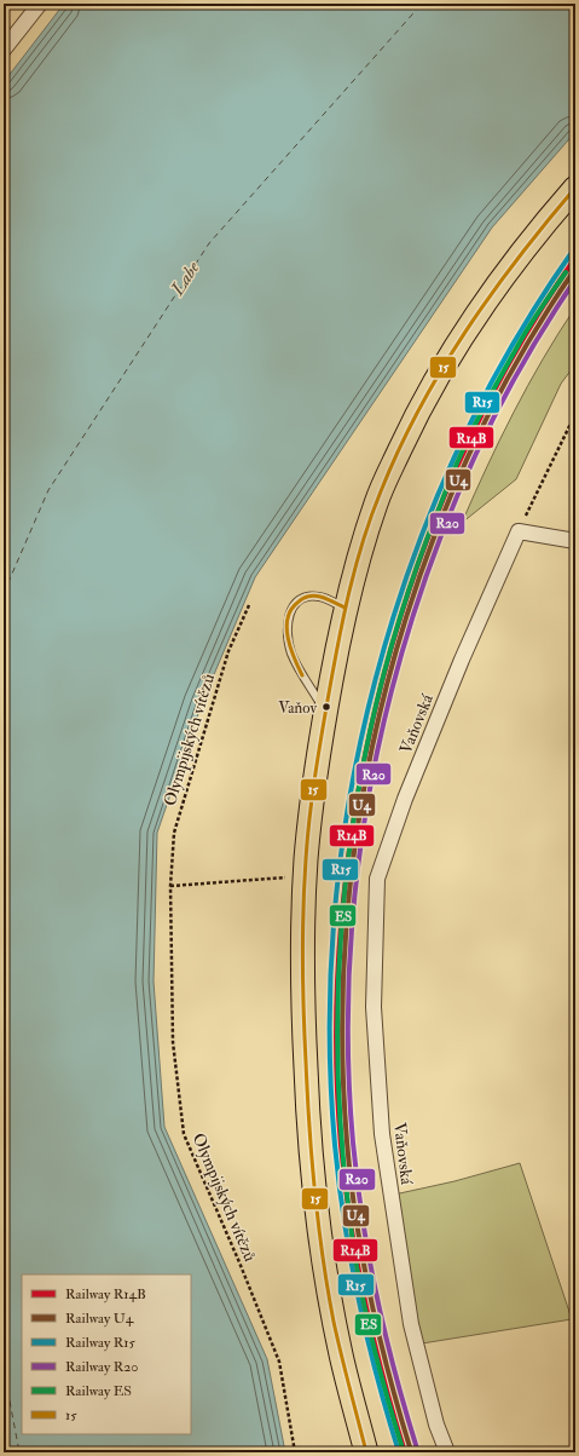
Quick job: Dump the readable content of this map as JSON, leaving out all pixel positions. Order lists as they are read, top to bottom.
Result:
{
  "streets": {
    "street": ["Vaňovská"],
    "path": ["Olympijských vítězů"]
  },
  "water": ["Labe"],
  "places": ["Vaňov"],
  "lines": [
    "transit line 15",
    "rail line R15",
    "rail line R14B",
    "rail line U4",
    "rail line ES",
    "rail line R20"
  ],
  "legend": [
    "Railway R14B",
    "Railway U4",
    "Railway R15",
    "Railway R20",
    "Railway ES",
    "15"
  ]
}
